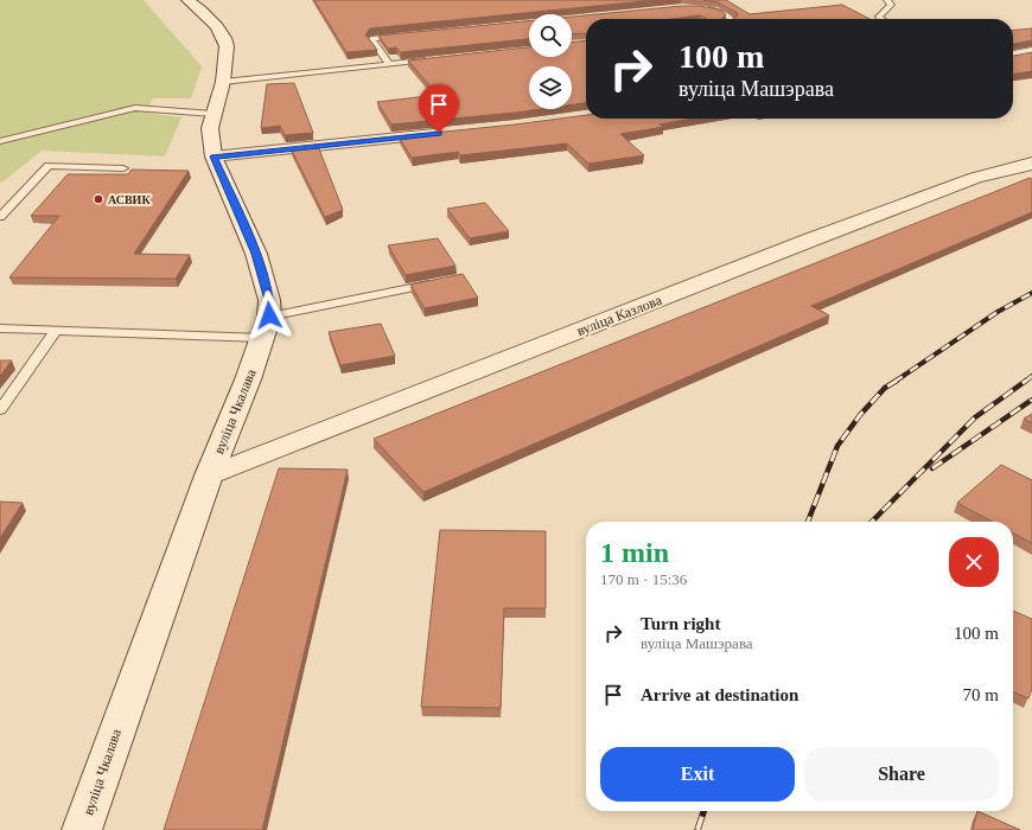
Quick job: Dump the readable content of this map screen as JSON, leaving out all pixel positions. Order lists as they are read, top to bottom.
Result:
{
  "streets": {
    "street": ["вуліца Казлова", "вуліца Чкалава"]
  },
  "crossings": [
    ["вуліца Казлова", "вуліца Чкалава"]
  ],
  "places": ["АСВИК"],
  "page": {
    "turn": ["100 m", "вуліца Машэрава"],
    "heading": ["1 min", "170 m · 15:36"],
    "list": [
      {
        "name": "Turn right",
        "note": "вуліца Машэрава",
        "value": "100 m"
      },
      {
        "name": "Arrive at destination",
        "value": "70 m"
      }
    ],
    "buttons": ["Exit", "Share"]
  }
}
